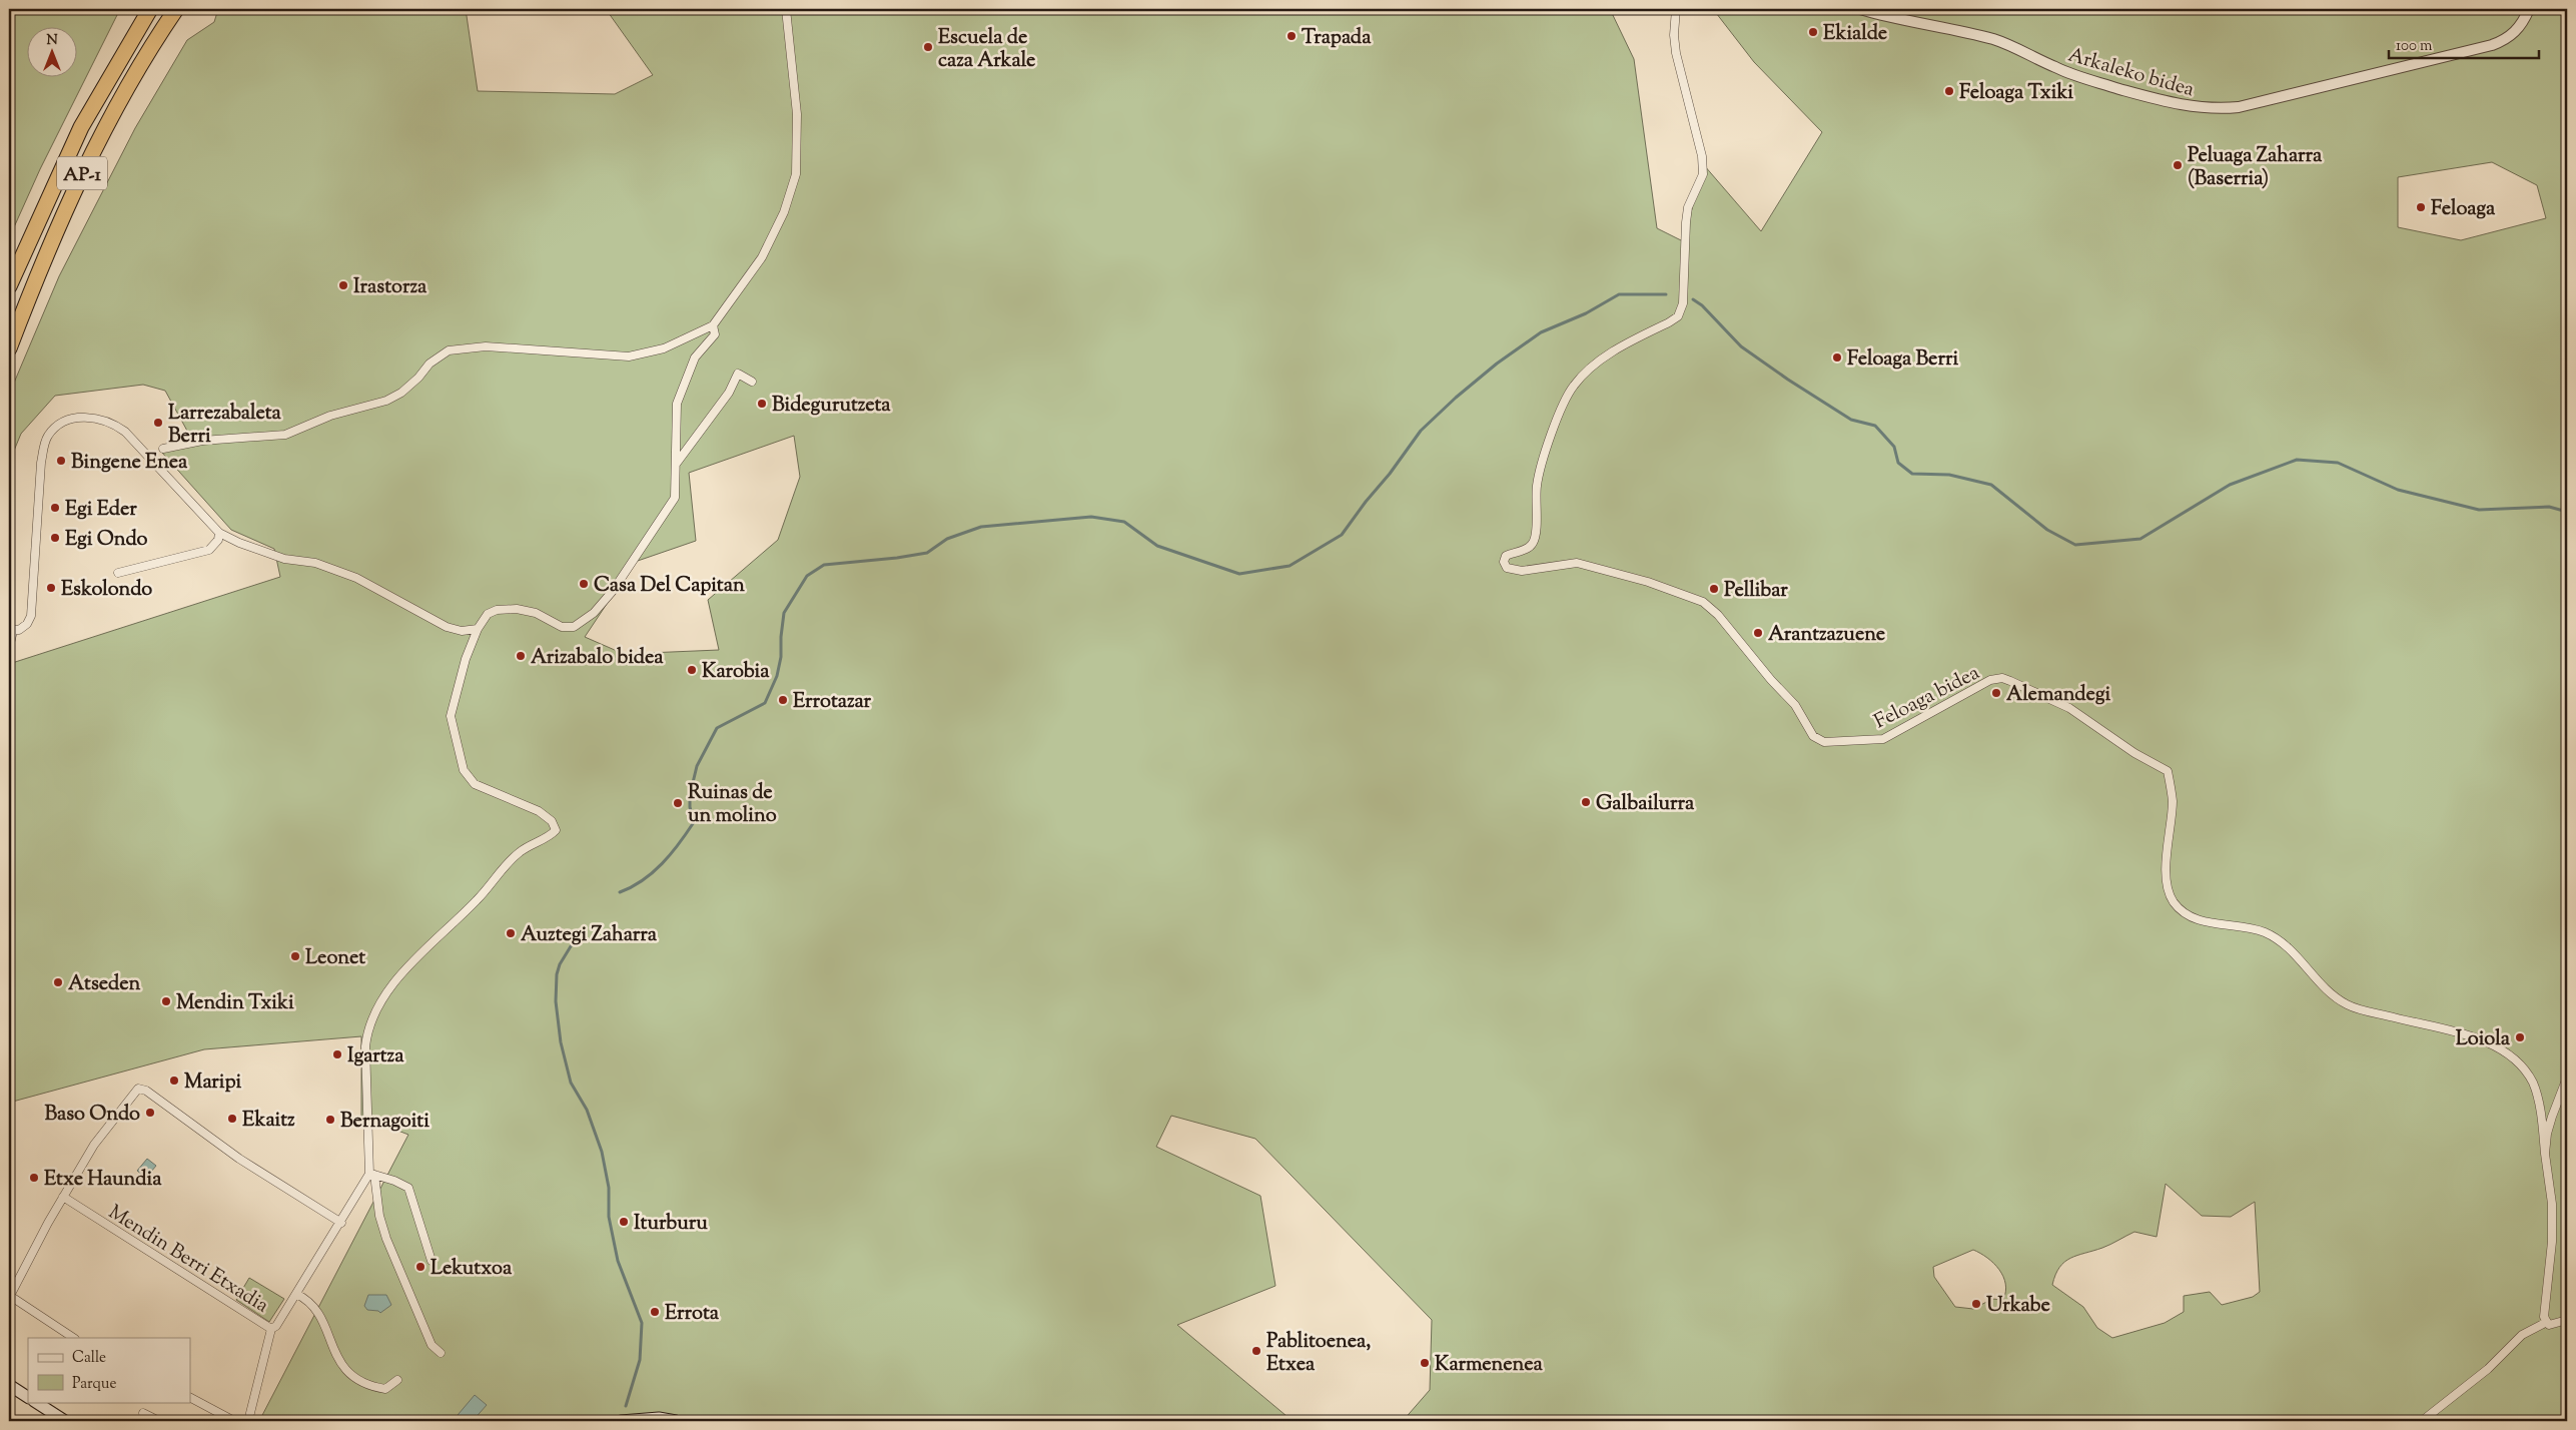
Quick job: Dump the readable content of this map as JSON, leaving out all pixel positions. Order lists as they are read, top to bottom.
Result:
{
  "streets": {
    "highway": ["AP-1"],
    "street": ["Arkaleko bidea", "Feloaga bidea", "Mendin Berri Etxadia"]
  },
  "places": [
    "Ekialde",
    "Trapada",
    "Escuela de caza Arkale",
    "Feloaga Txiki",
    "Peluaga Zaharra (Baserria)",
    "Feloaga",
    "Irastorza",
    "Feloaga Berri",
    "Bidegurutzeta",
    "Larrezabaleta Berri",
    "Bingene Enea",
    "Egi Eder",
    "Egi Ondo",
    "Casa Del Capitan",
    "Eskolondo",
    "Pellibar",
    "Arantzazuene",
    "Arizabalo bidea",
    "Karobia",
    "Alemandegi",
    "Errotazar",
    "Galbailurra",
    "Ruinas de un molino",
    "Auztegi Zaharra",
    "Leonet",
    "Atseden",
    "Mendin Txiki",
    "Loiola",
    "Igartza",
    "Maripi",
    "Baso Ondo",
    "Ekaitz",
    "Bernagoiti",
    "Etxe Haundia",
    "Iturburu",
    "Lekutxoa",
    "Urkabe",
    "Errota",
    "Pablitoenea, Etxea",
    "Karmenenea"
  ],
  "legend": ["Calle", "Parque"],
  "scale_bar": "100 m",
  "north": "top"
}
